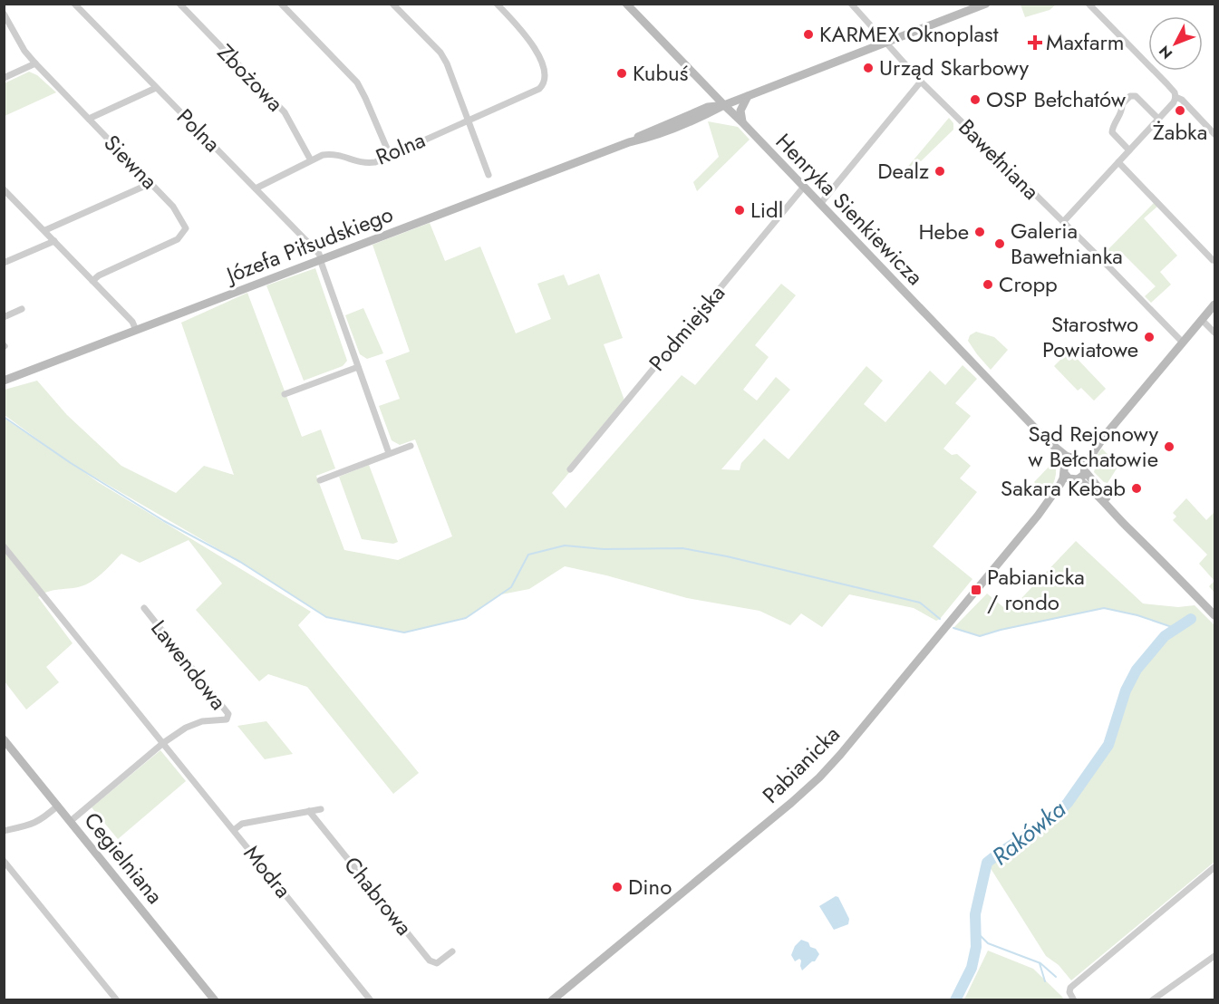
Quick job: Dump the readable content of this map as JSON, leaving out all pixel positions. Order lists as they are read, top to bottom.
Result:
{
  "streets": {
    "main road": [
      "Henryka Sienkiewicza",
      "Józefa Piłsudskiego",
      "Pabianicka",
      "Cegielniana"
    ],
    "street": [
      "Zbożowa",
      "Polna",
      "Rolna",
      "Bawełniana",
      "Siewna",
      "Podmiejska",
      "Lawendowa",
      "Modra",
      "Chabrowa"
    ]
  },
  "crossings": [
    ["Zbożowa", "Rolna"],
    ["Polna", "Rolna"],
    ["Polna", "Józefa Piłsudskiego"],
    ["Bawełniana", "Józefa Piłsudskiego"],
    ["Henryka Sienkiewicza", "Józefa Piłsudskiego"],
    ["Henryka Sienkiewicza", "Podmiejska"],
    ["Henryka Sienkiewicza", "Pabianicka"],
    ["Lawendowa", "Modra"]
  ],
  "water": ["Rakówka"],
  "places": {
    "other": [
      "KARMEX Oknoplast",
      "Urząd Skarbowy",
      "Kubuś",
      "OSP Bełchatów",
      "Żabka",
      "Dealz",
      "Lidl",
      "Hebe",
      "Galeria Bawełnianka",
      "Cropp",
      "Starostwo Powiatowe",
      "Sąd Rejonowy w Bełchatowie",
      "Sakara Kebab",
      "Dino"
    ],
    "health": ["Maxfarm"],
    "transit": ["Pabianicka / rondo"]
  },
  "north": "bottom left"
}
